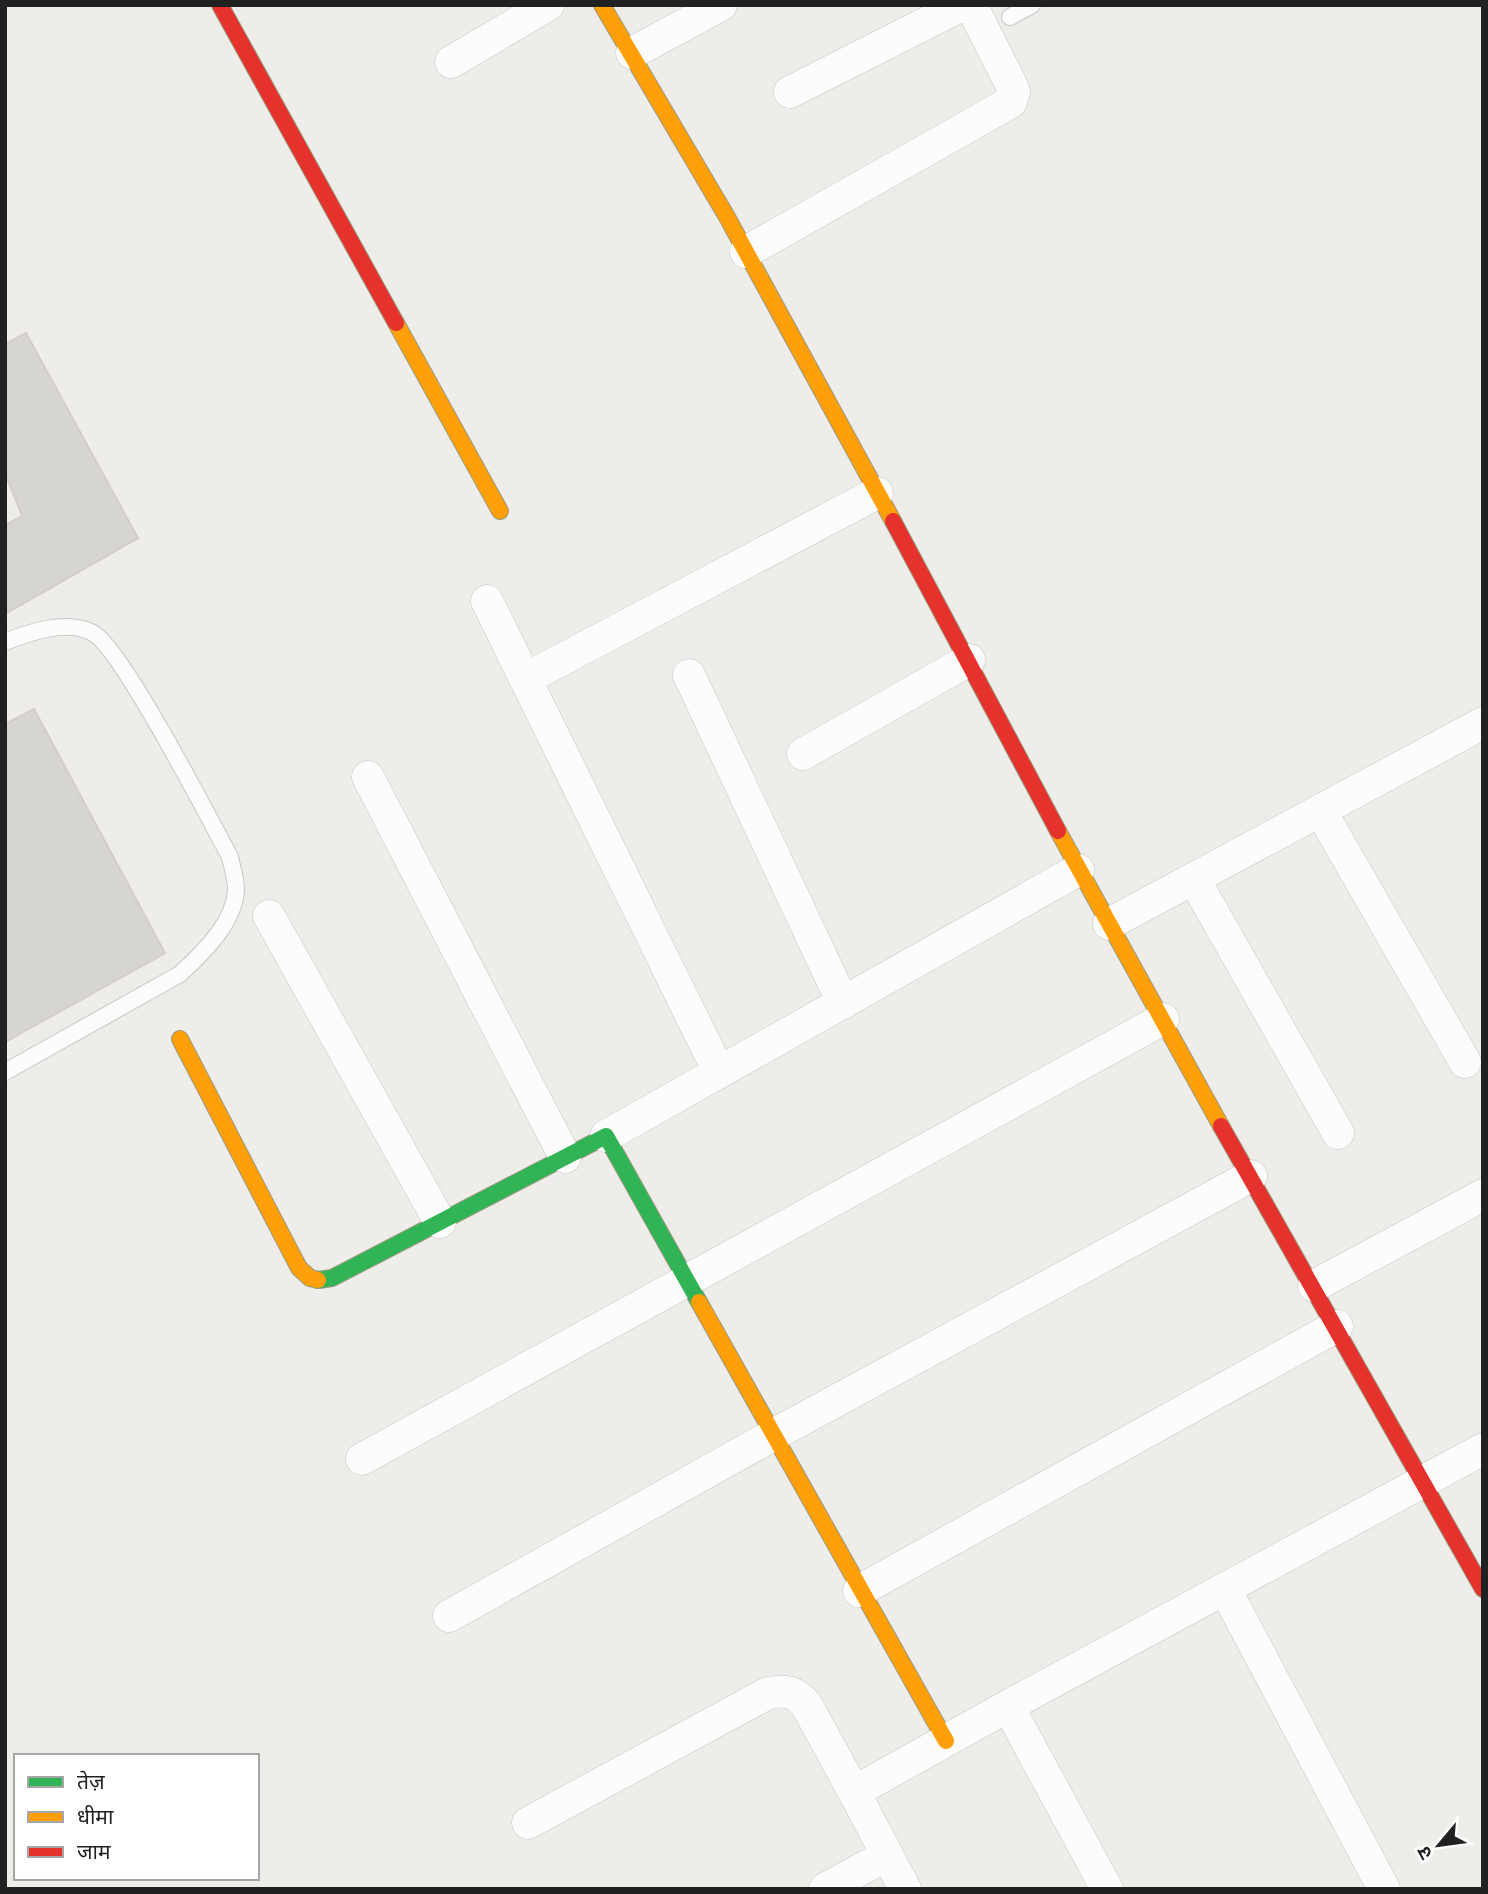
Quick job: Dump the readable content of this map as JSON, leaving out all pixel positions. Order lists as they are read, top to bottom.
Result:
{
  "legend": ["तेज़", "धीमा", "जाम"],
  "north": "bottom left"
}
